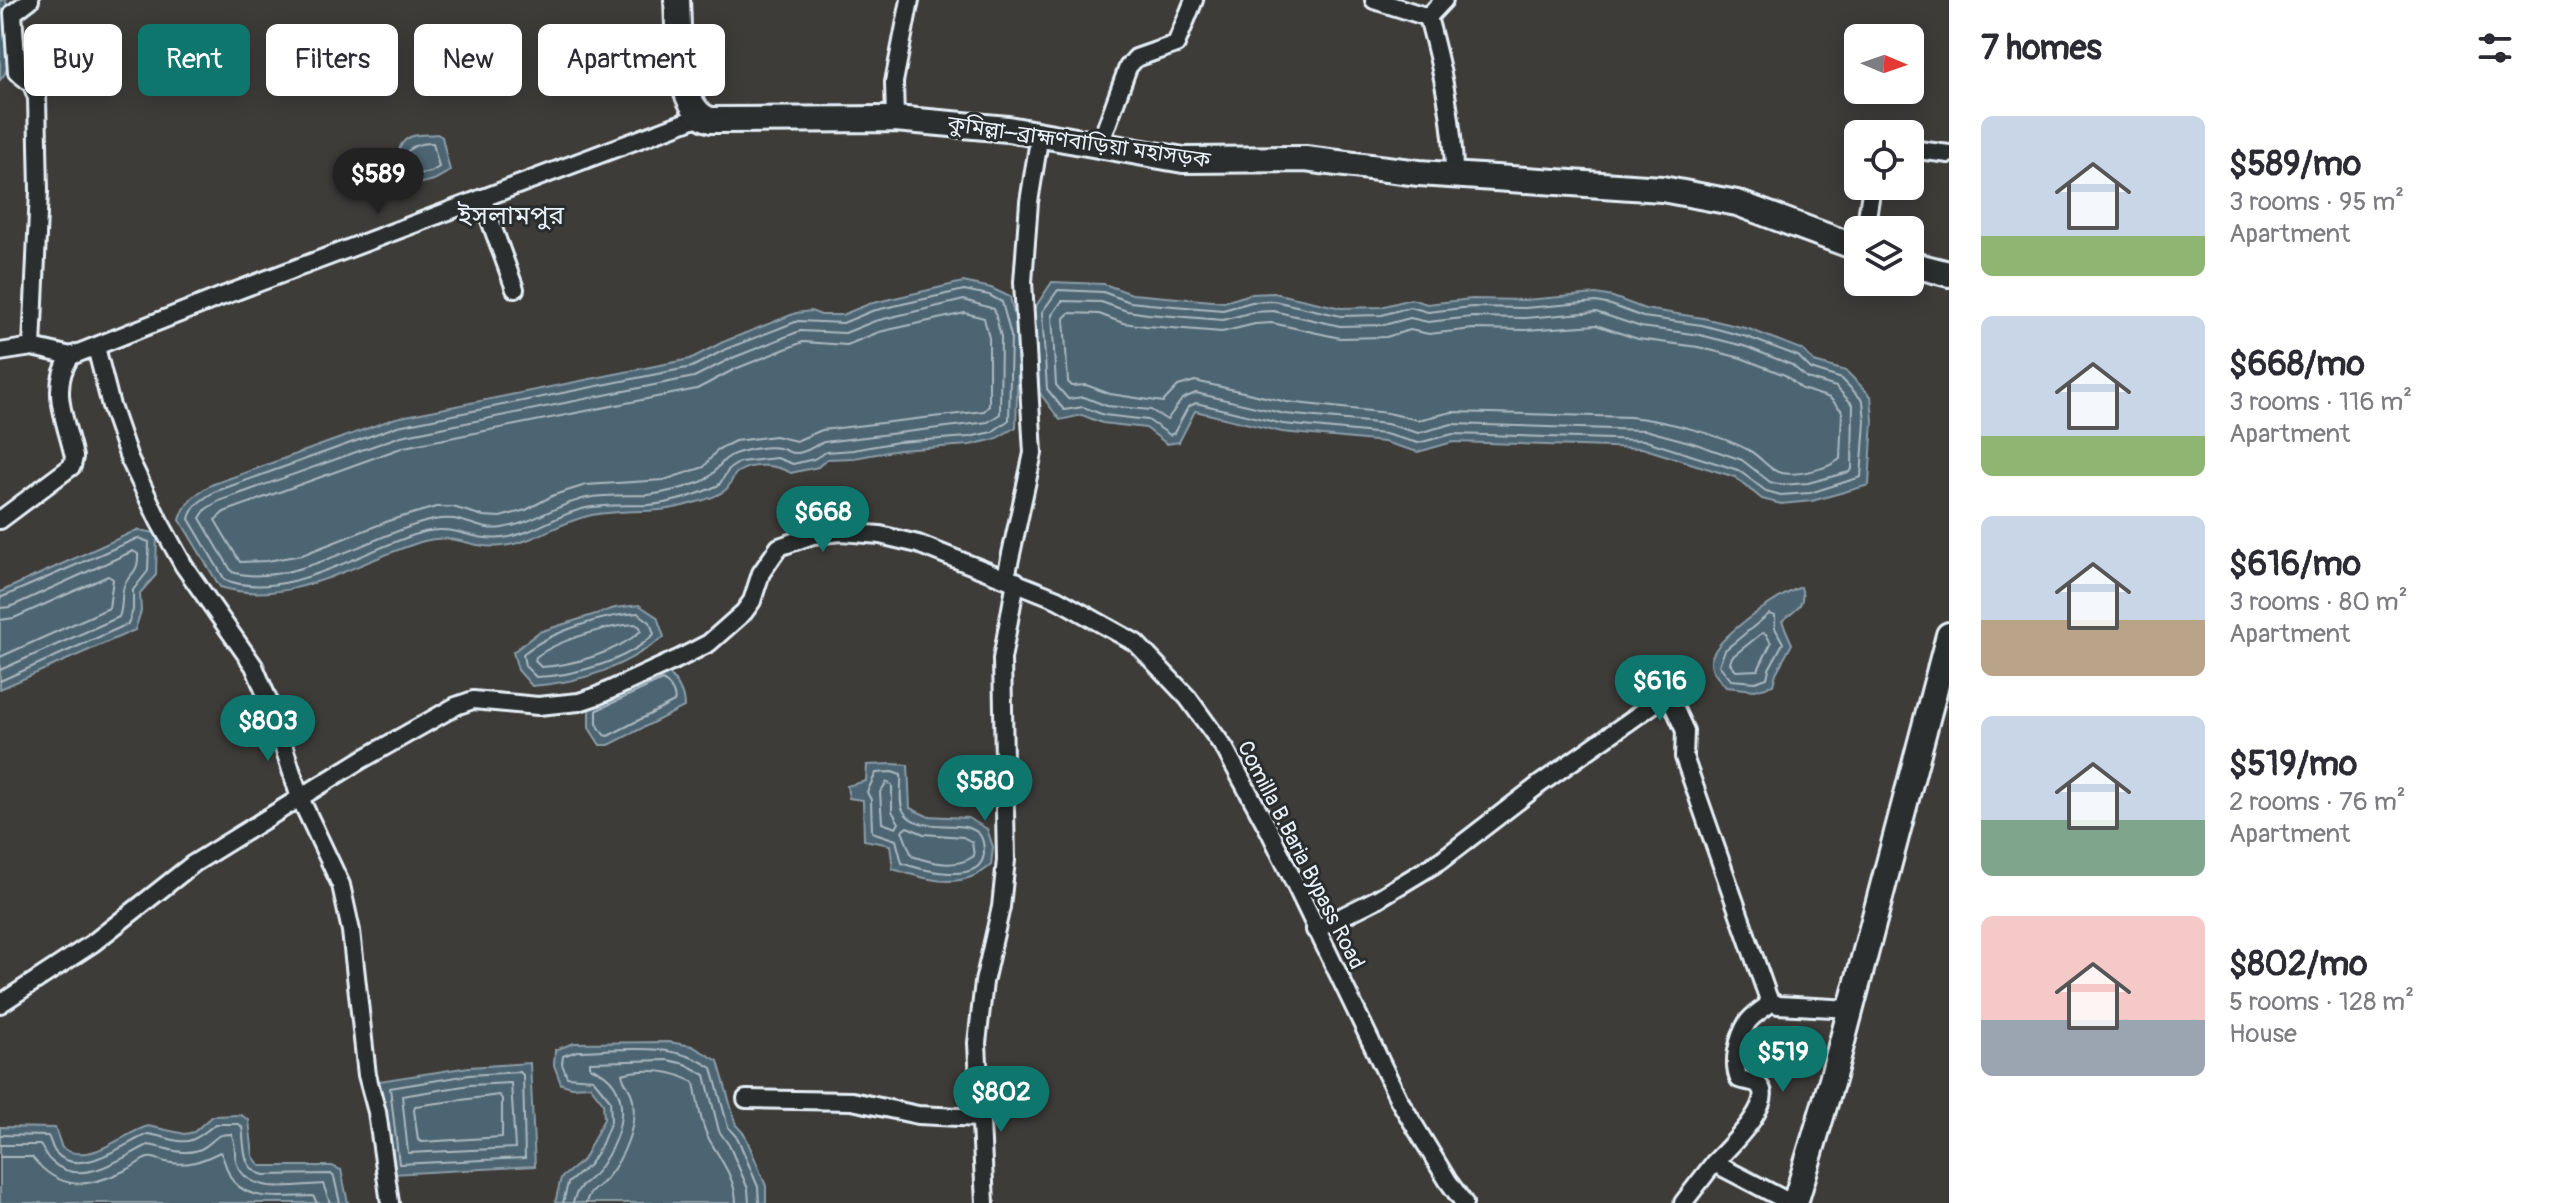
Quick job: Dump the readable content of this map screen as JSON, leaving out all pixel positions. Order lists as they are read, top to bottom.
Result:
{
  "streets": {
    "highway": ["কুমিল্লা–ব্রাহ্মণবাড়িয়া মহাসড়ক"],
    "street": ["Comilla B.Baria Bypass Road"]
  },
  "districts": ["ইসলামপুর"],
  "north": "right",
  "page": {
    "heading": "7 homes",
    "chip": [
      "Buy",
      "Rent",
      "Filters",
      "New",
      "Apartment"
    ],
    "list": [
      {
        "name": "$589/mo",
        "note": "3 rooms · 95 m² · Apartment"
      },
      {
        "name": "$668/mo",
        "note": "3 rooms · 116 m² · Apartment"
      },
      {
        "name": "$616/mo",
        "note": "3 rooms · 80 m² · Apartment"
      },
      {
        "name": "$519/mo",
        "note": "2 rooms · 76 m² · Apartment"
      },
      {
        "name": "$802/mo",
        "note": "5 rooms · 128 m² · House"
      }
    ],
    "price": [
      "$589",
      "$668",
      "$616",
      "$803",
      "$580",
      "$519",
      "$802"
    ]
  }
}
